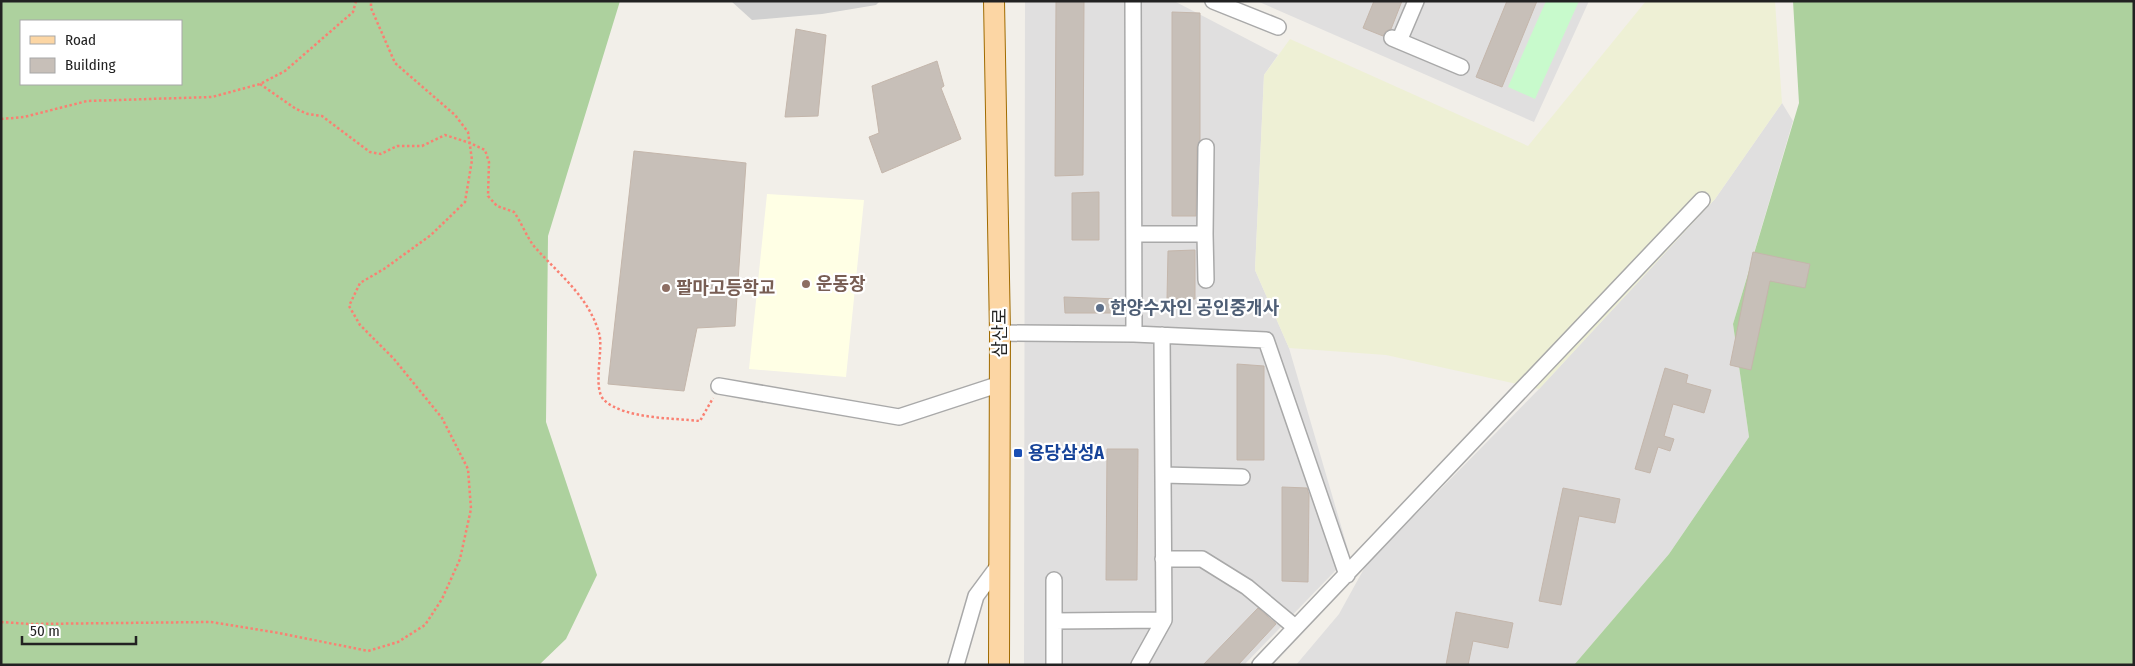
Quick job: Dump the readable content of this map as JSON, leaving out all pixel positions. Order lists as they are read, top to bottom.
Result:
{
  "streets": {
    "main road": ["삼산로"]
  },
  "places": {
    "other": ["운동장", "팔마고등학교", "한양수자인 공인중개사"],
    "transit": ["용당삼성A"]
  },
  "legend": ["Road", "Building"],
  "scale_bar": "50 m"
}
